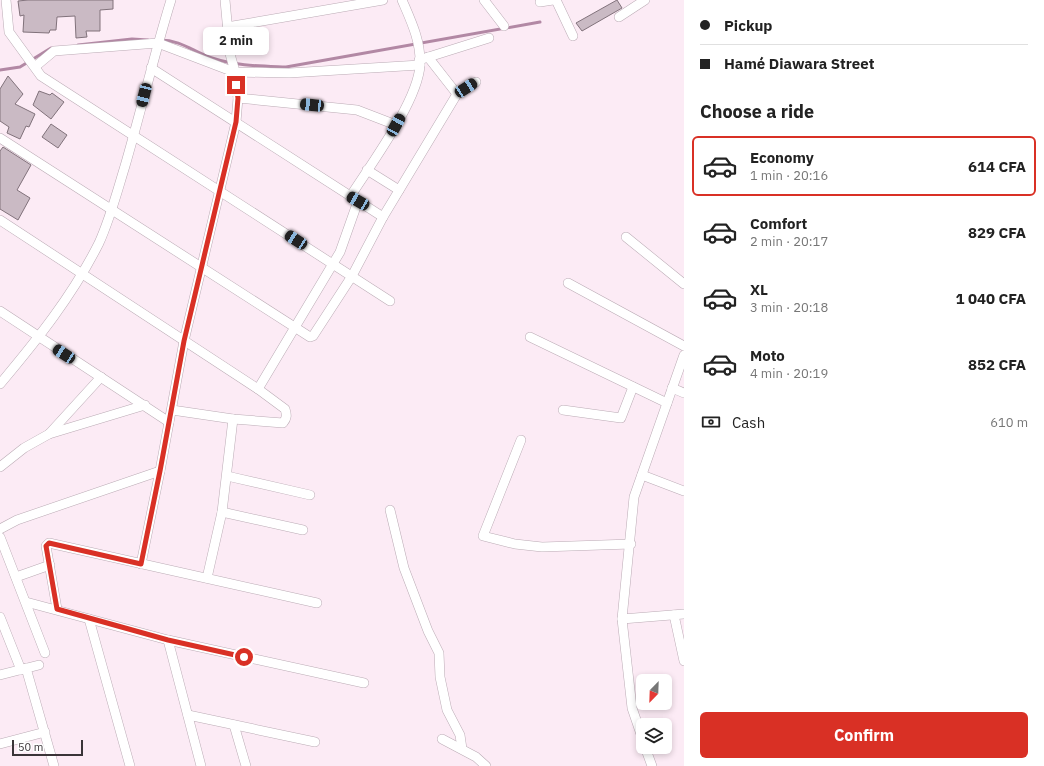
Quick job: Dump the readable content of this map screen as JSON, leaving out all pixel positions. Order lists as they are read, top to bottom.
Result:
{
  "scale_bar": "50 m",
  "north": "bottom left",
  "page": {
    "banner": ["Pickup", "Hamé Diawara Street"],
    "bubble": "2 min",
    "heading": "Choose a ride",
    "list": [
      {
        "name": "Economy",
        "note": "1 min · 20:16",
        "value": "614 CFA"
      },
      {
        "name": "Comfort",
        "note": "2 min · 20:17",
        "value": "829 CFA"
      },
      {
        "name": "XL",
        "note": "3 min · 20:18",
        "value": "1 040 CFA"
      },
      {
        "name": "Moto",
        "note": "4 min · 20:19",
        "value": "852 CFA"
      }
    ],
    "pay": ["Cash", "610 m"],
    "buttons": "Confirm",
    "scale": "50 m"
  }
}
